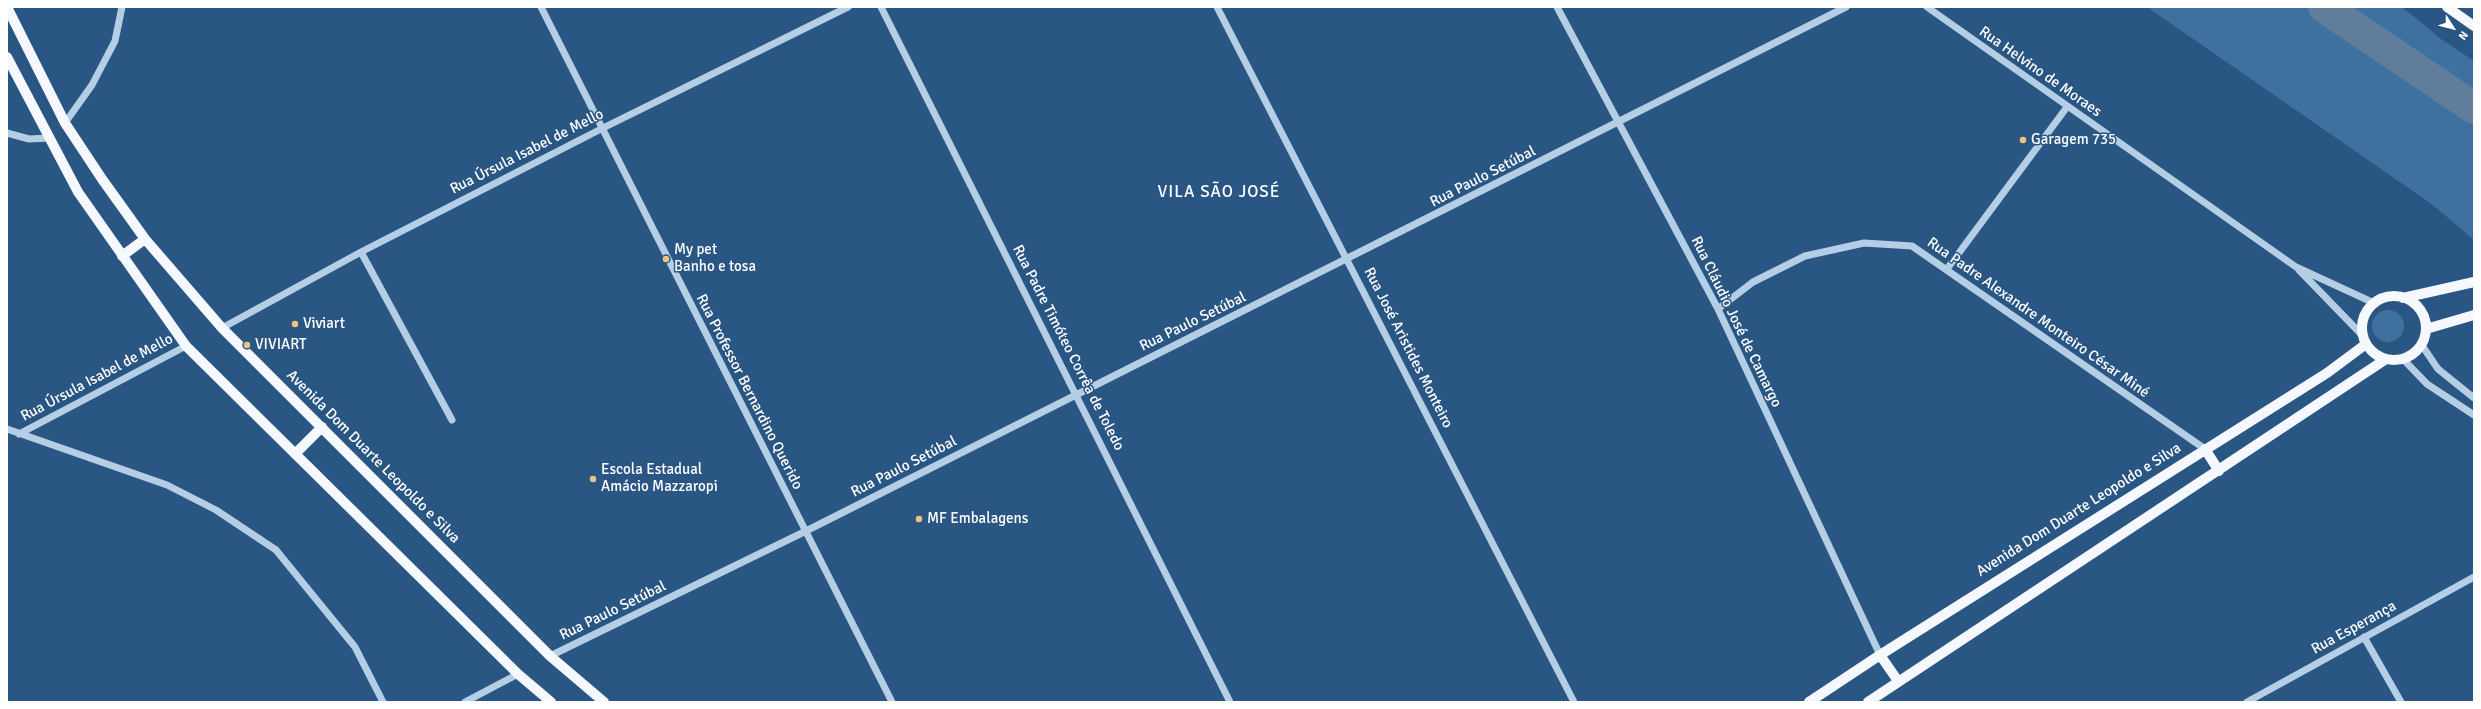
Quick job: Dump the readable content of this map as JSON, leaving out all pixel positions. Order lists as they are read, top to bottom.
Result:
{
  "streets": {
    "main road": ["Avenida Dom Duarte Leopoldo e Silva"],
    "street": [
      "Rua Helvino de Moraes",
      "Rua Úrsula Isabel de Mello",
      "Rua Paulo Setúbal",
      "Rua Padre Alexandre Monteiro César Miné",
      "Rua Cláudio José de Camargo",
      "Rua Padre Timóteo Corrêa de Toledo",
      "Rua José Aristides Monteiro",
      "Rua Professor Bernardino Querido",
      "Rua Esperança"
    ]
  },
  "crossings": [
    ["Rua Helvino de Moraes", "Avenida Dom Duarte Leopoldo e Silva"],
    ["Rua Úrsula Isabel de Mello", "Rua Professor Bernardino Querido"],
    ["Rua Úrsula Isabel de Mello", "Avenida Dom Duarte Leopoldo e Silva"],
    ["Rua Paulo Setúbal", "Rua Cláudio José de Camargo"],
    ["Rua Paulo Setúbal", "Rua Padre Timóteo Corrêa de Toledo"],
    ["Rua Paulo Setúbal", "Rua José Aristides Monteiro"],
    ["Rua Paulo Setúbal", "Rua Professor Bernardino Querido"],
    ["Rua Paulo Setúbal", "Avenida Dom Duarte Leopoldo e Silva"],
    ["Rua Padre Alexandre Monteiro César Miné", "Rua Cláudio José de Camargo"],
    ["Rua Padre Alexandre Monteiro César Miné", "Avenida Dom Duarte Leopoldo e Silva"],
    ["Rua Cláudio José de Camargo", "Avenida Dom Duarte Leopoldo e Silva"]
  ],
  "districts": ["VILA SÃO JOSÉ"],
  "places": [
    "Garagem 735",
    "My pet Banho e tosa",
    "Viviart",
    "VIVIART",
    "Escola Estadual Amácio Mazzaropi",
    "MF Embalagens"
  ],
  "north": "bottom right"
}
